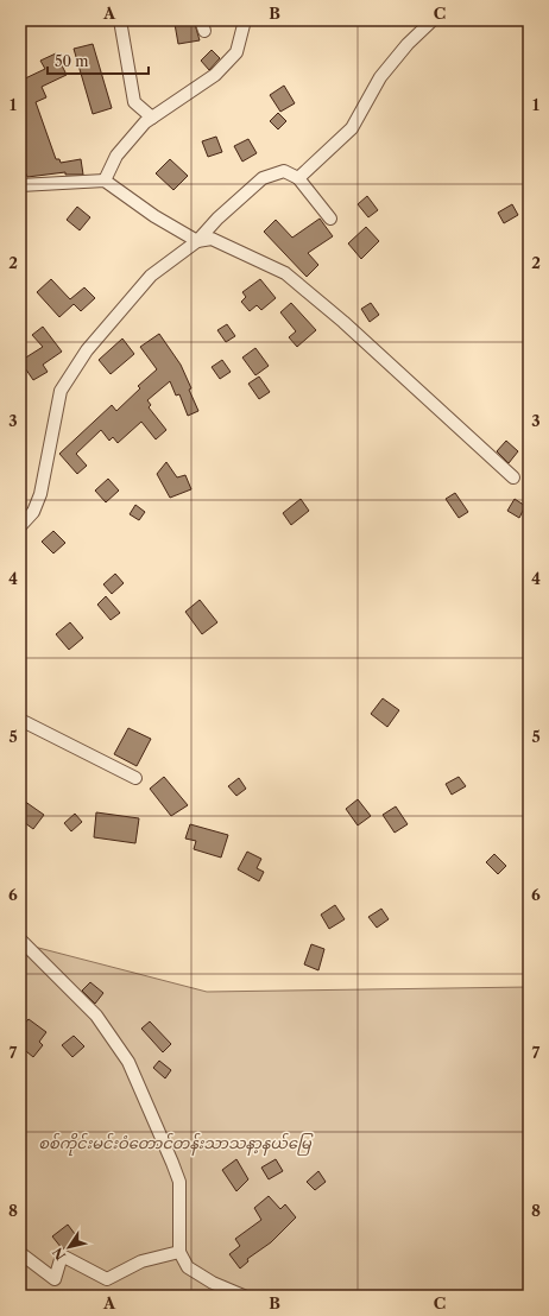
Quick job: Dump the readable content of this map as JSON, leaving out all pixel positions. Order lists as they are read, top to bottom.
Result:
{
  "parks": ["စစ်ကိုင်းမင်းဝံတောင်တန်းသာသနာ့နယ်မြေ"],
  "scale_bar": "50 m",
  "north": "bottom left",
  "grid": {
    "columns": ["A", "B", "C"],
    "rows": [
      "1",
      "2",
      "3",
      "4",
      "5",
      "6",
      "7",
      "8"
    ]
  }
}
